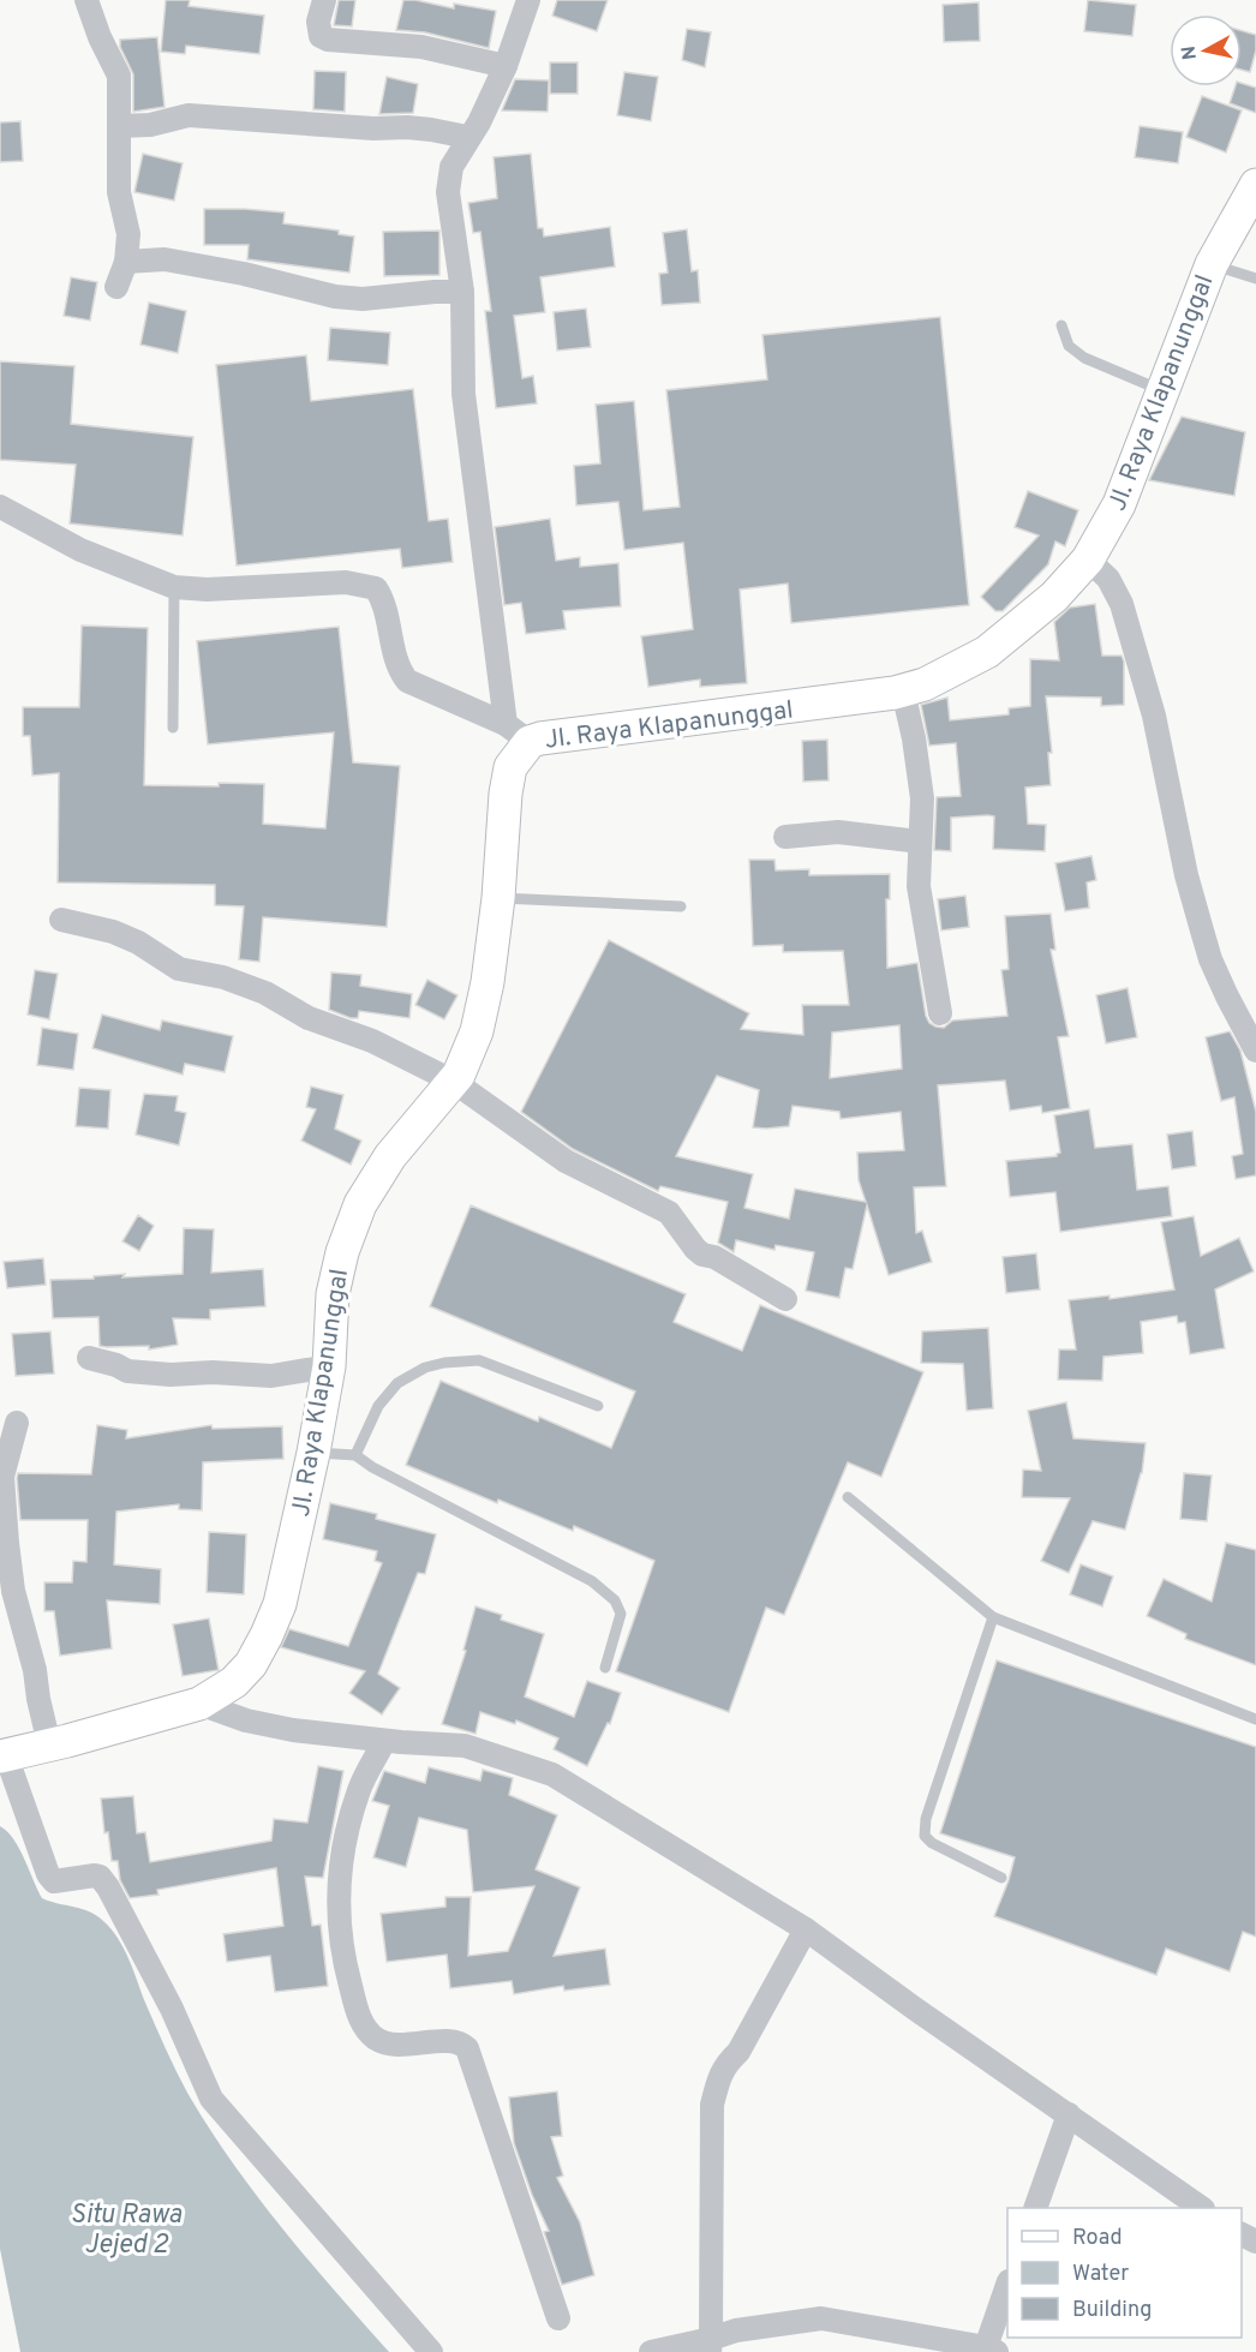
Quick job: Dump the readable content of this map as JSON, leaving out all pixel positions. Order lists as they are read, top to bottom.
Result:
{
  "streets": {
    "street": ["Jl. Raya Klapanunggal"]
  },
  "water": ["Situ Rawa Jejed 2"],
  "legend": ["Road", "Water", "Building"],
  "north": "left"
}
